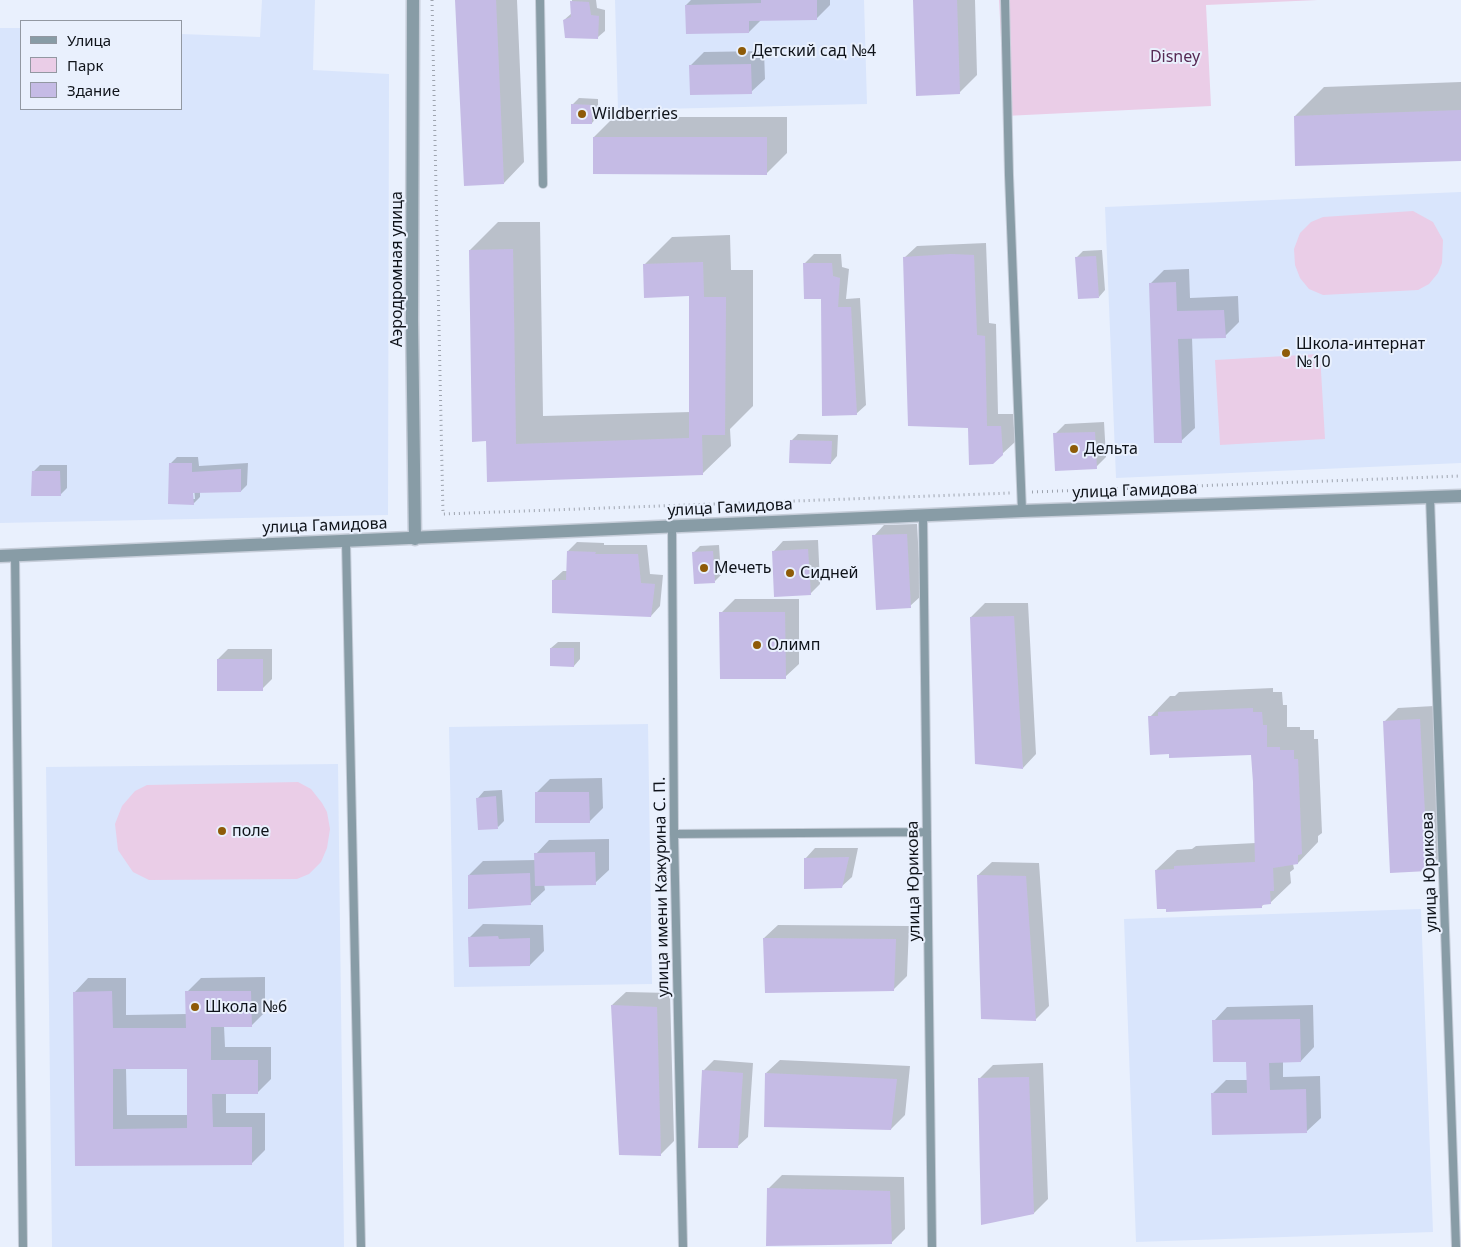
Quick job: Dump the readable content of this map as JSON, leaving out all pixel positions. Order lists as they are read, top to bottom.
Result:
{
  "streets": {
    "street": ["Аэродромная улица", "улица Гамидова"],
    "lane": ["улица Юрикова", "улица имени Кажурина С. П."]
  },
  "crossings": [
    ["Аэродромная улица", "улица Гамидова"],
    ["улица Гамидова", "улица Юрикова"],
    ["улица Гамидова", "улица имени Кажурина С. П."]
  ],
  "parks": ["Disney"],
  "places": [
    "Детский сад №4",
    "Wildberries",
    "Школа-интернат №10",
    "Дельта",
    "Мечеть",
    "Сидней",
    "Олимп",
    "поле",
    "Школа №6"
  ],
  "legend": ["Улица", "Парк", "Здание"]
}
